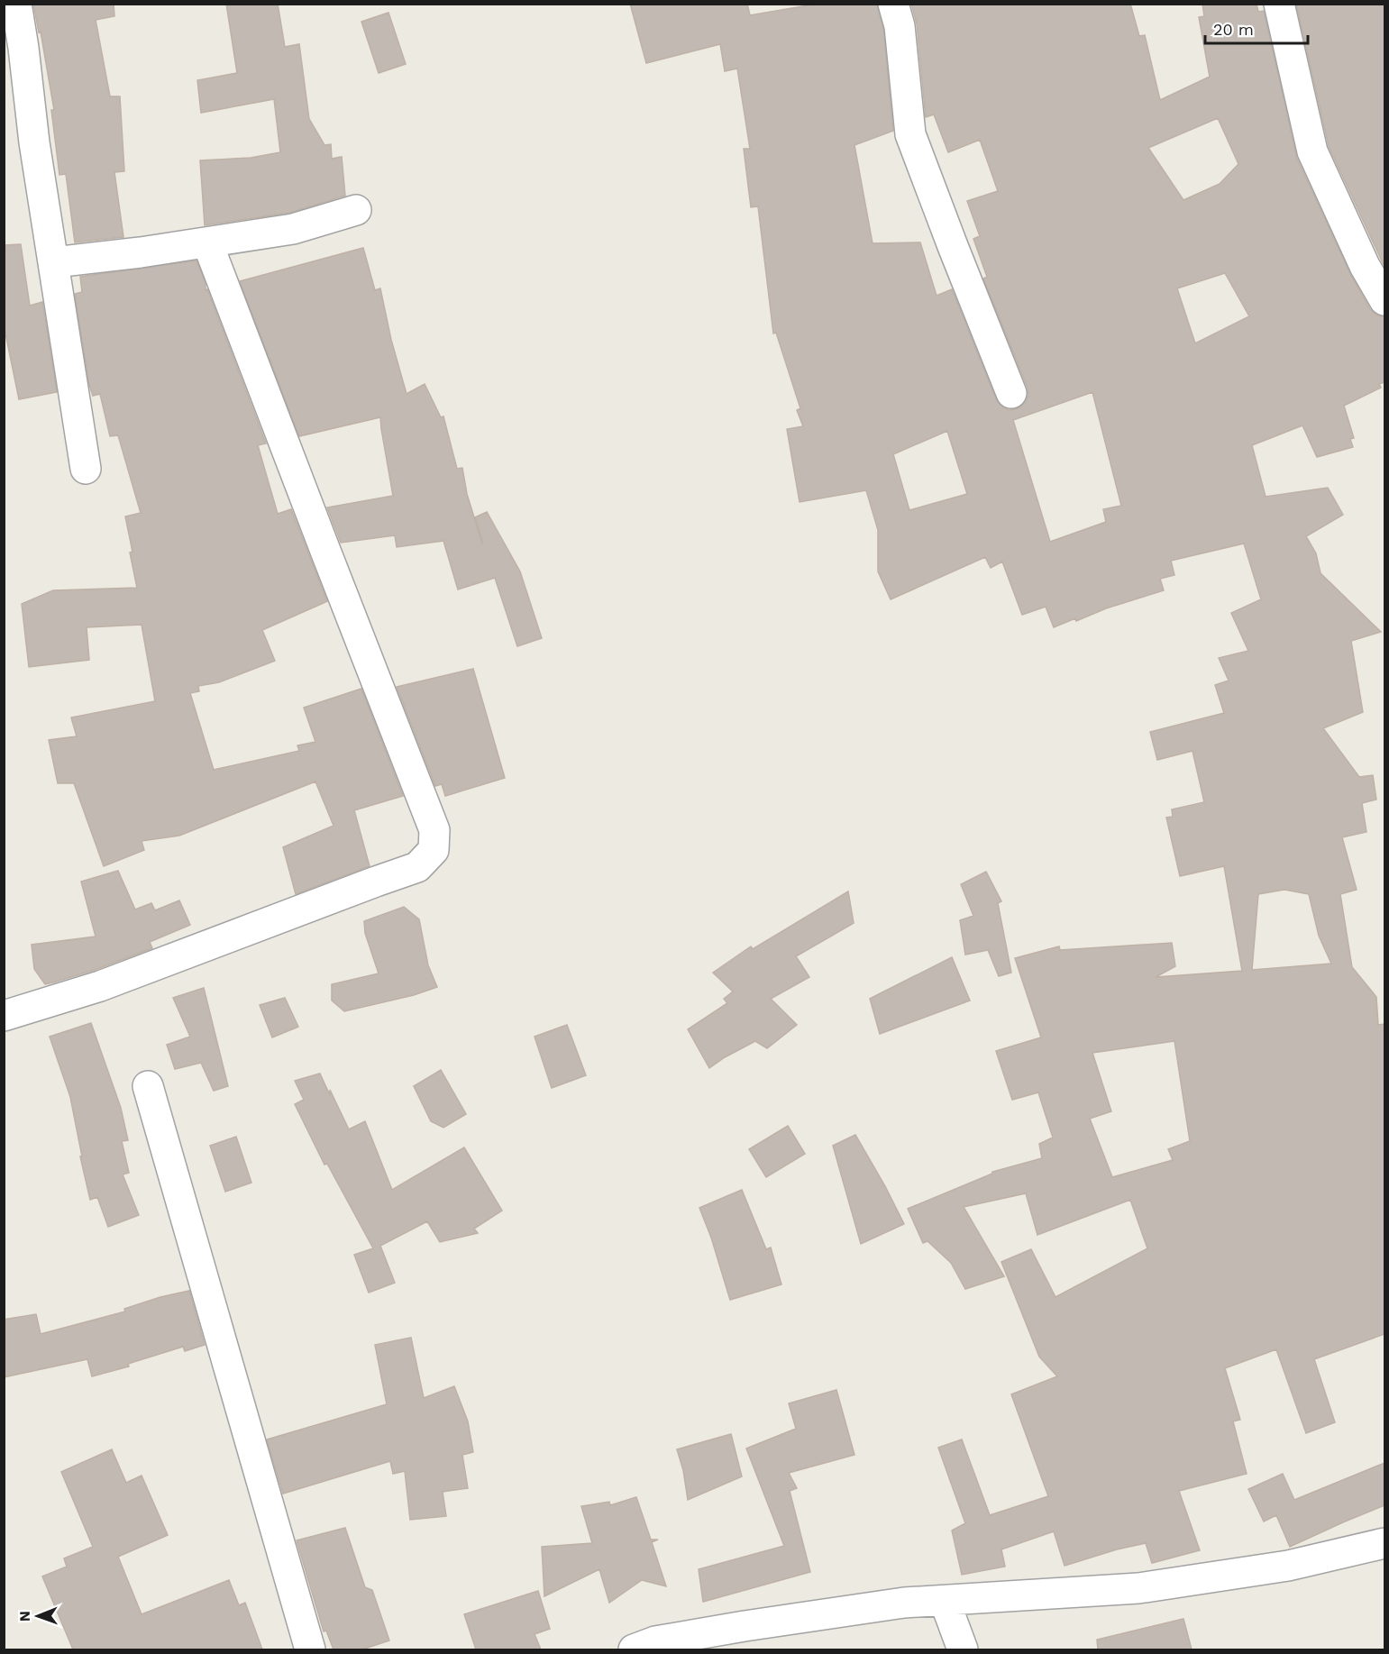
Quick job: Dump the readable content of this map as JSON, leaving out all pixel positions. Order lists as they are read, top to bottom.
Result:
{
  "scale_bar": "20 m",
  "north": "left"
}
